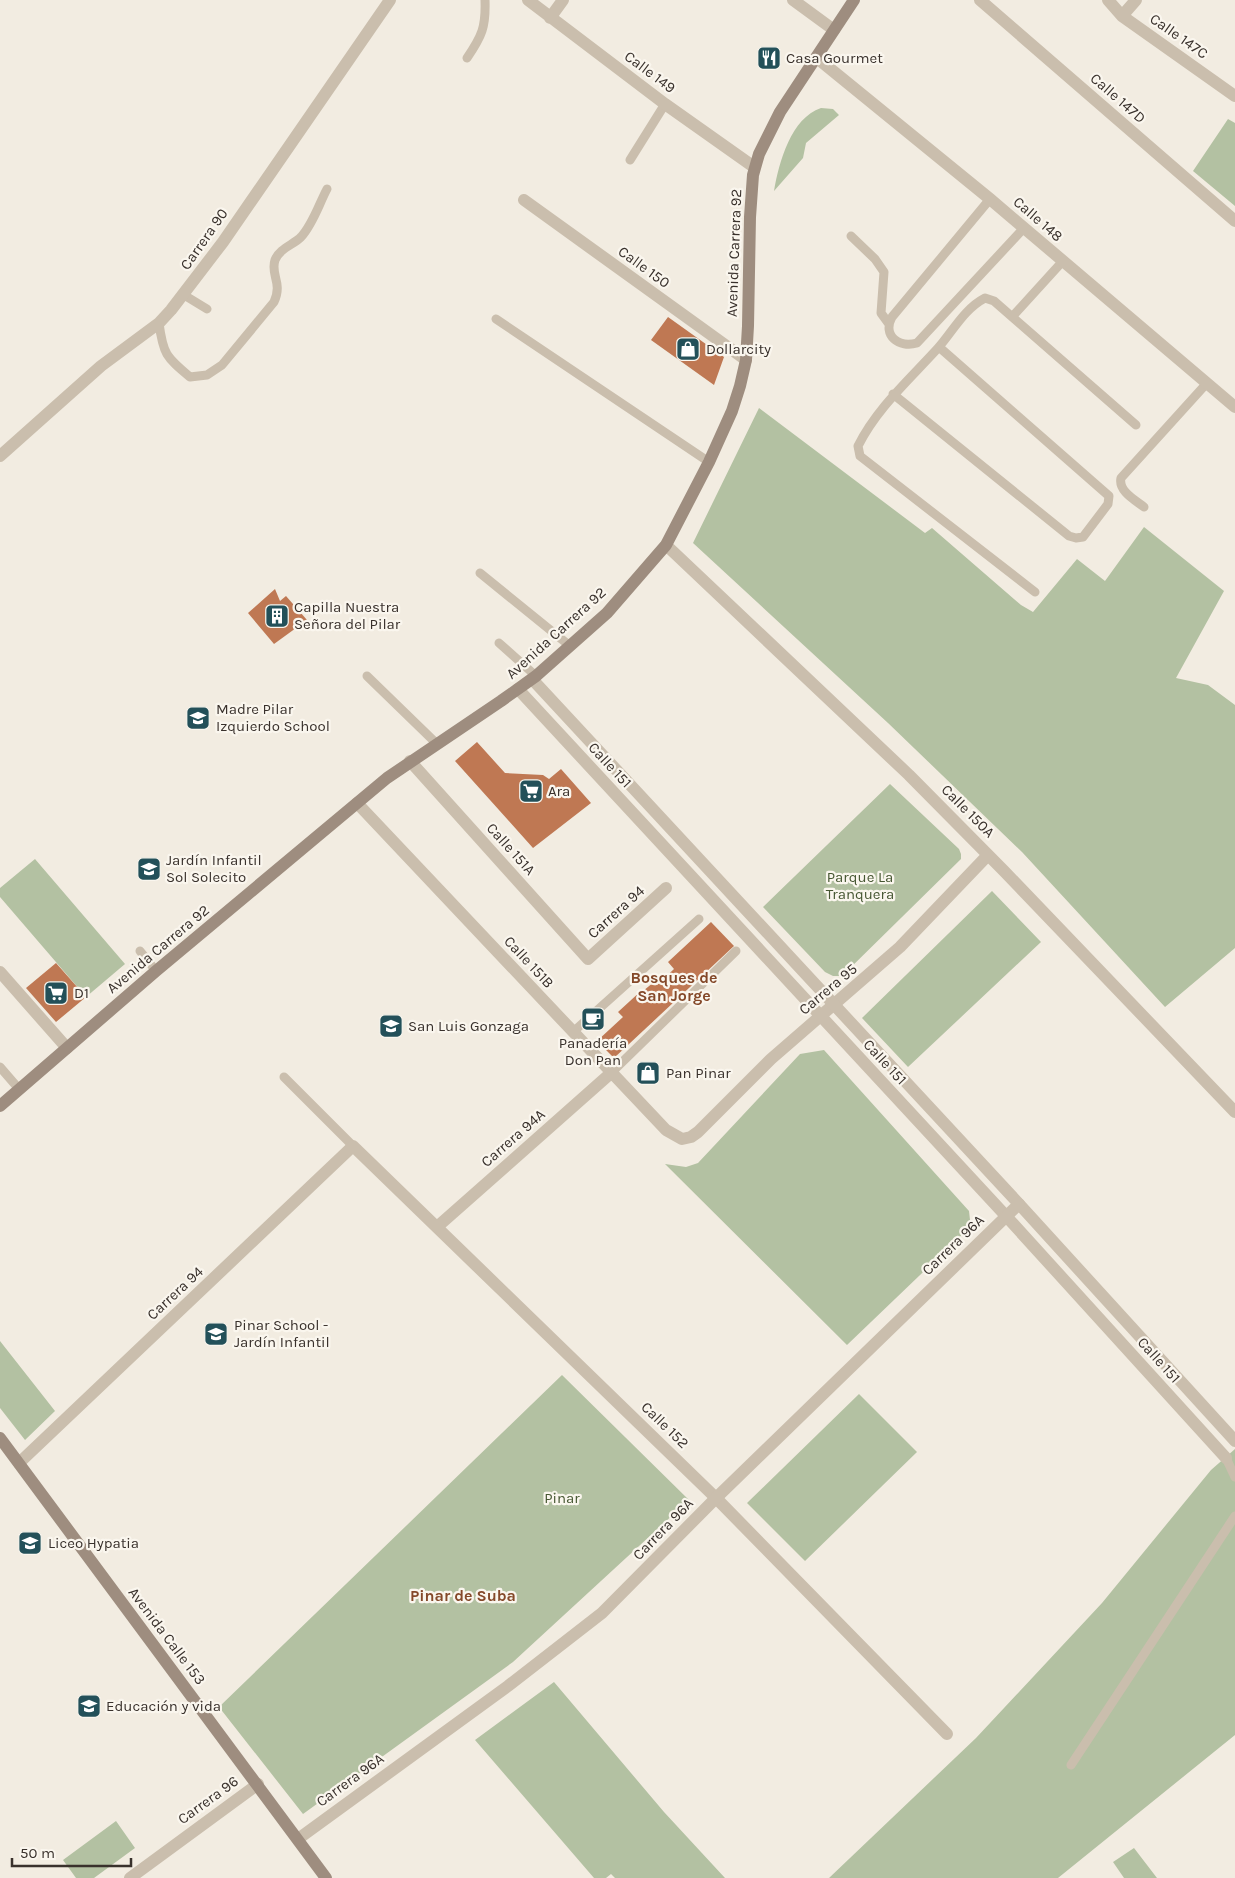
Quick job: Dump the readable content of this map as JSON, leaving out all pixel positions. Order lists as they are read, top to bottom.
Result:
{
  "streets": {
    "main road": ["Avenida Carrera 92", "Avenida Calle 153"],
    "street": [
      "Calle 147C",
      "Calle 149",
      "Calle 147D",
      "Calle 148",
      "Carrera 90",
      "Calle 150",
      "Calle 151",
      "Calle 150A",
      "Calle 151A",
      "Carrera 94",
      "Calle 151B",
      "Carrera 95",
      "Carrera 94A",
      "Carrera 96A",
      "Calle 152",
      "Carrera 96"
    ]
  },
  "crossings": [
    ["Calle 149", "Avenida Carrera 92"],
    ["Calle 148", "Avenida Carrera 92"],
    ["Avenida Carrera 92", "Calle 150"],
    ["Avenida Carrera 92", "Calle 151"],
    ["Avenida Carrera 92", "Calle 150A"],
    ["Avenida Carrera 92", "Calle 151A"],
    ["Avenida Carrera 92", "Calle 151B"],
    ["Calle 151", "Carrera 95"],
    ["Calle 151", "Carrera 96A"],
    ["Calle 150A", "Carrera 95"],
    ["Calle 151A", "Carrera 94"],
    ["Carrera 94", "Calle 152"],
    ["Carrera 94", "Avenida Calle 153"],
    ["Calle 151B", "Carrera 95"],
    ["Calle 151B", "Carrera 94A"],
    ["Carrera 94A", "Calle 152"],
    ["Carrera 96A", "Calle 152"],
    ["Carrera 96A", "Avenida Calle 153"],
    ["Avenida Calle 153", "Carrera 96"]
  ],
  "districts": ["Bosques de San Jorge", "Pinar de Suba"],
  "parks": ["Parque La Tranquera", "Pinar"],
  "places": {
    "restaurant": ["Casa Gourmet"],
    "shop": ["Dollarcity", "Pan Pinar"],
    "building": ["Capilla Nuestra Señora del Pilar"],
    "school or university": [
      "Madre Pilar Izquierdo School",
      "Jardín Infantil Sol Solecito",
      "San Luis Gonzaga",
      "Pinar School - Jardín Infantil",
      "Liceo Hypatia",
      "Educación y vida"
    ],
    "supermarket": ["Ara", "D1"],
    "cafe": ["Panadería Don Pan"]
  },
  "scale_bar": "50 m"
}
